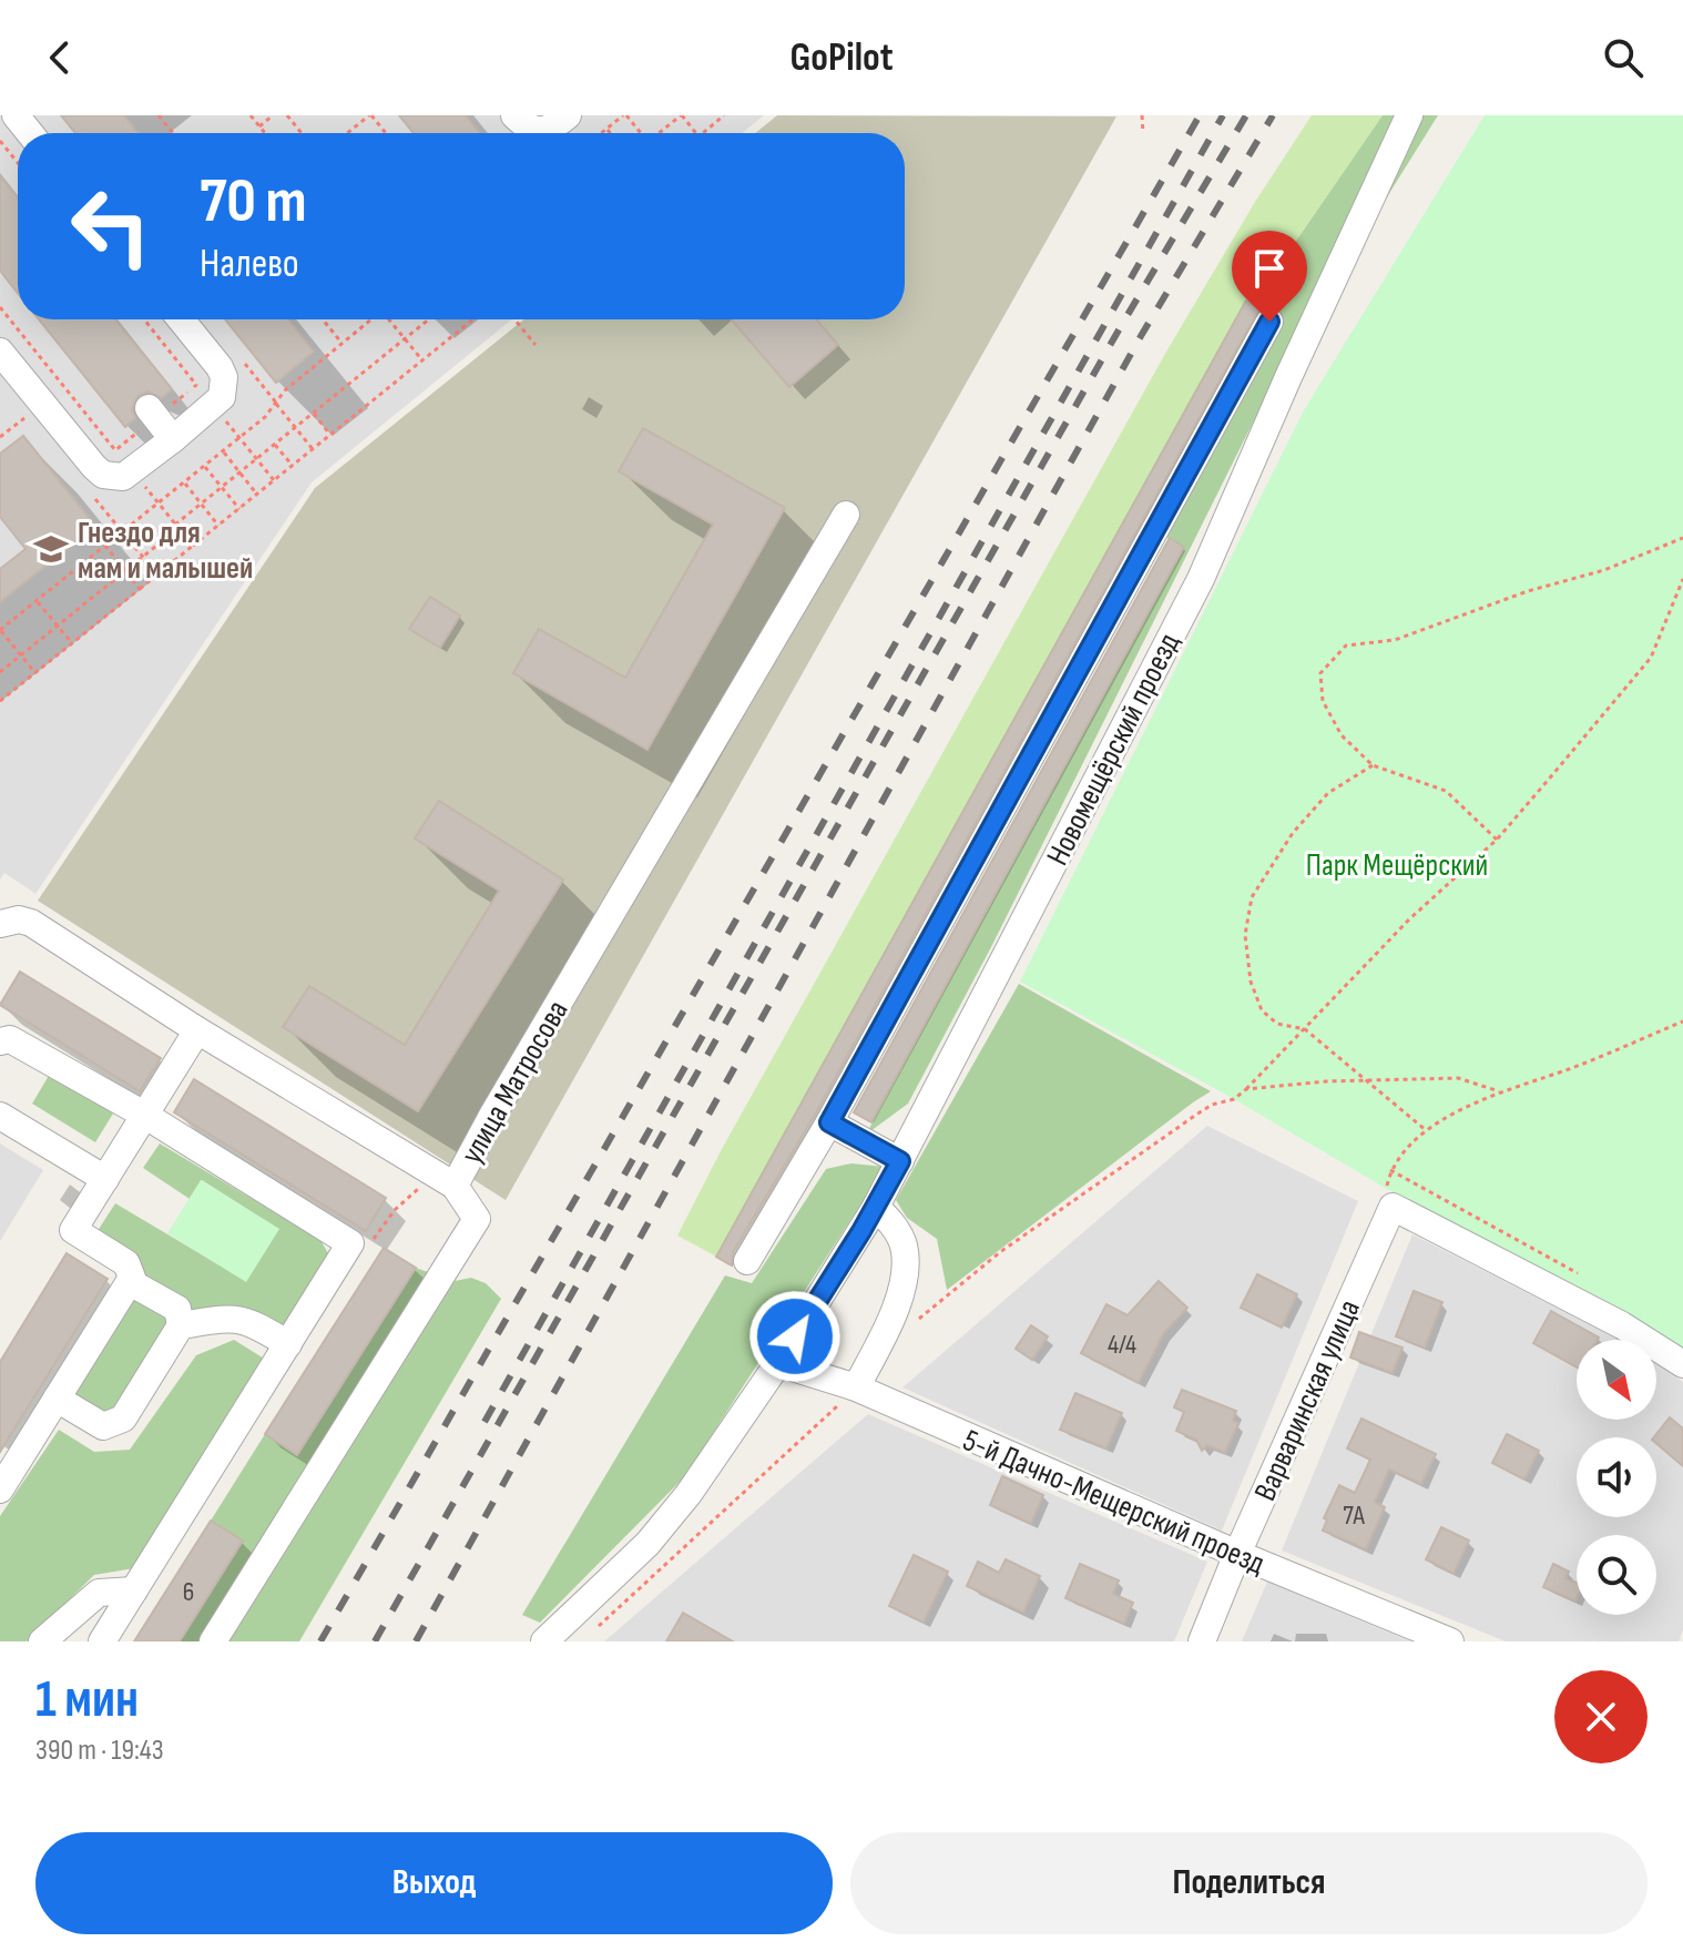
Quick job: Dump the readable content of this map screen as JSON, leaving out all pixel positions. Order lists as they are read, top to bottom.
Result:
{
  "streets": {
    "street": [
      "Новомещёрский проезд",
      "улица Матросова",
      "Варваринская улица",
      "5-й Дачно-Мещерский проезд"
    ]
  },
  "crossings": [
    ["Новомещёрский проезд", "5-й Дачно-Мещерский проезд"],
    ["Варваринская улица", "5-й Дачно-Мещерский проезд"]
  ],
  "parks": ["Парк Мещёрский"],
  "places": {
    "school or university": ["Гнездо для мам и малышей"]
  },
  "house_numbers": ["4/4", "7А", "6"],
  "north": "bottom right",
  "page": {
    "header": "GoPilot",
    "turn": ["70 m", "Налево"],
    "heading": ["1 мин", "390 m · 19:43"],
    "buttons": ["Выход", "Поделиться"]
  }
}
